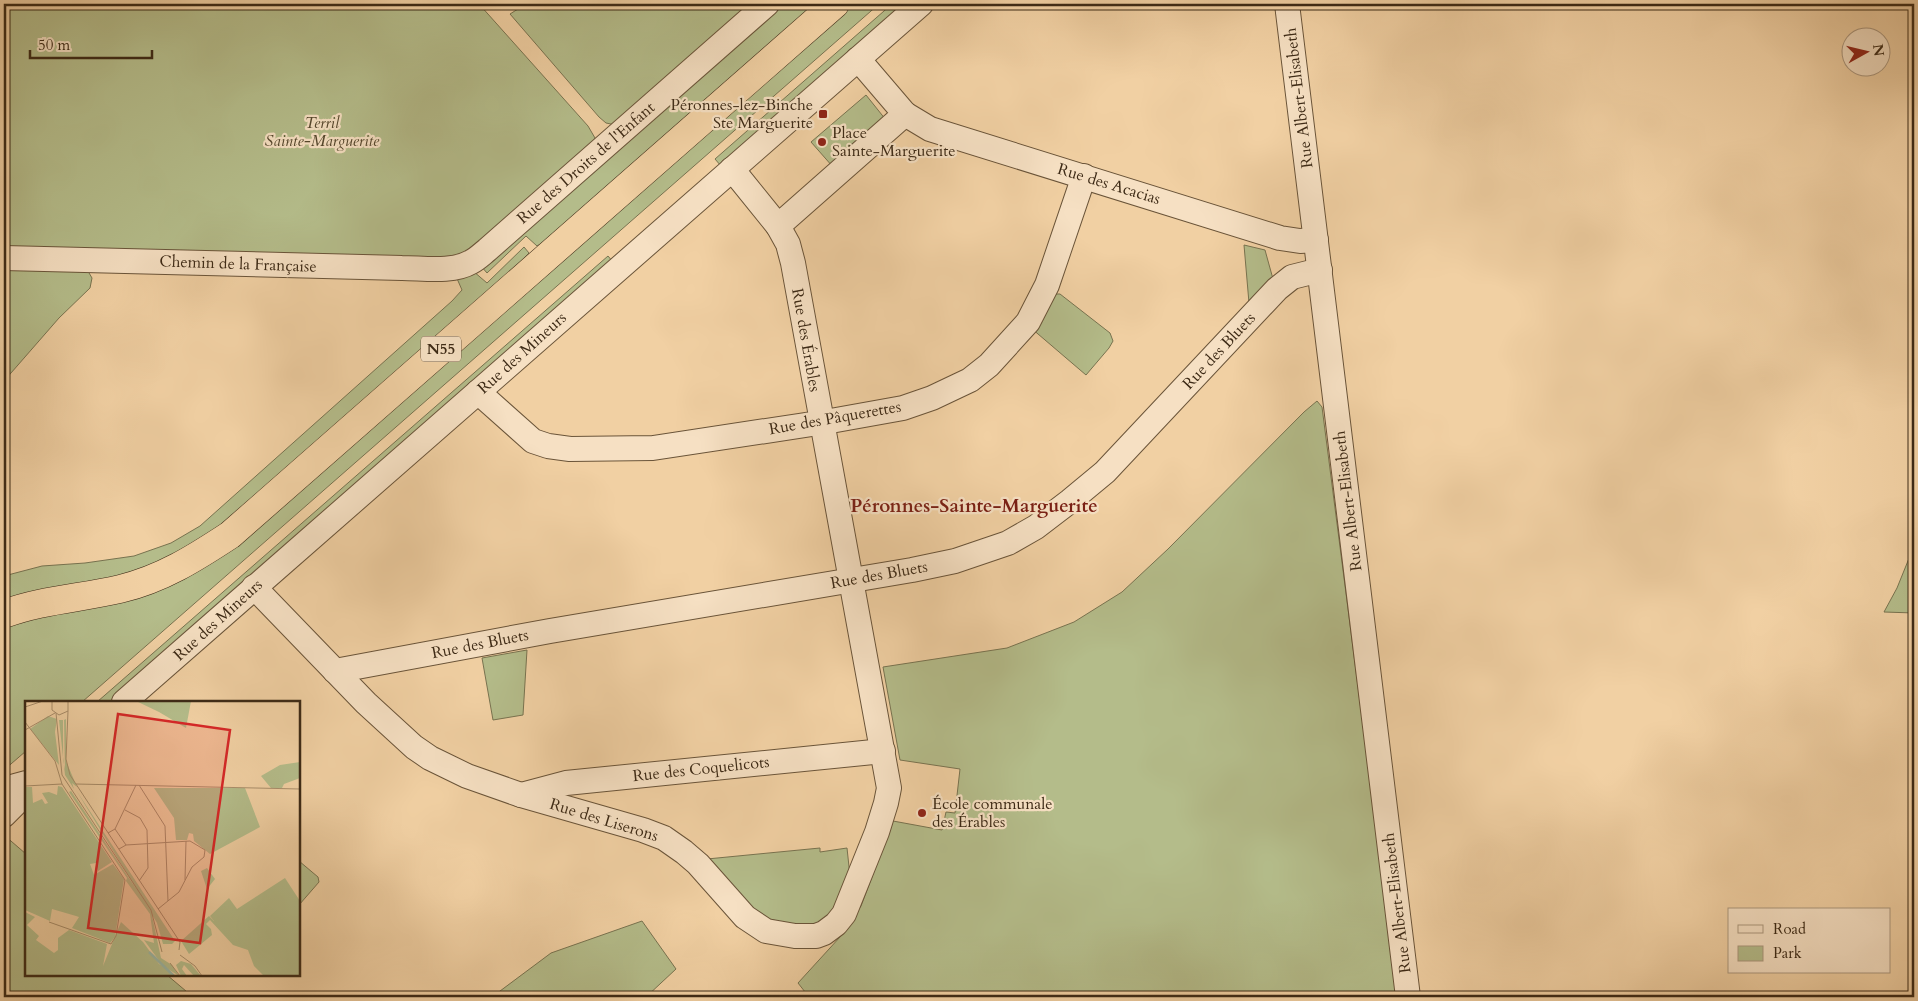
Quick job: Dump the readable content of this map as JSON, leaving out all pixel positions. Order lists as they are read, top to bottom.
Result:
{
  "streets": {
    "highway": ["N55"],
    "street": [
      "Rue Albert-Elisabeth",
      "Rue des Droits de l'Enfant",
      "Rue des Acacias",
      "Chemin de la Française",
      "Rue des Érables",
      "Rue des Bluets",
      "Rue des Mineurs",
      "Rue des Pâquerettes",
      "Rue des Coquelicots",
      "Rue des Liserons"
    ]
  },
  "crossings": [
    ["Rue Albert-Elisabeth", "Rue des Acacias"],
    ["Rue Albert-Elisabeth", "Rue des Bluets"],
    ["Rue des Droits de l'Enfant", "Chemin de la Française"],
    ["Rue des Acacias", "Rue des Pâquerettes"],
    ["Rue des Érables", "Rue des Bluets"],
    ["Rue des Érables", "Rue des Pâquerettes"],
    ["Rue des Érables", "Rue des Coquelicots"],
    ["Rue des Érables", "Rue des Liserons"],
    ["Rue des Bluets", "Rue des Liserons"],
    ["Rue des Mineurs", "Rue des Pâquerettes"],
    ["Rue des Mineurs", "Rue des Liserons"],
    ["Rue des Coquelicots", "Rue des Liserons"]
  ],
  "districts": ["Péronnes-Sainte-Marguerite"],
  "parks": ["Terril Sainte-Marguerite"],
  "places": {
    "transit": ["Péronnes-lez-Binche Ste Marguerite"],
    "other": ["Place Sainte-Marguerite", "École communale des Érables"]
  },
  "legend": ["Road", "Park"],
  "scale_bar": "50 m",
  "north": "right"
}
